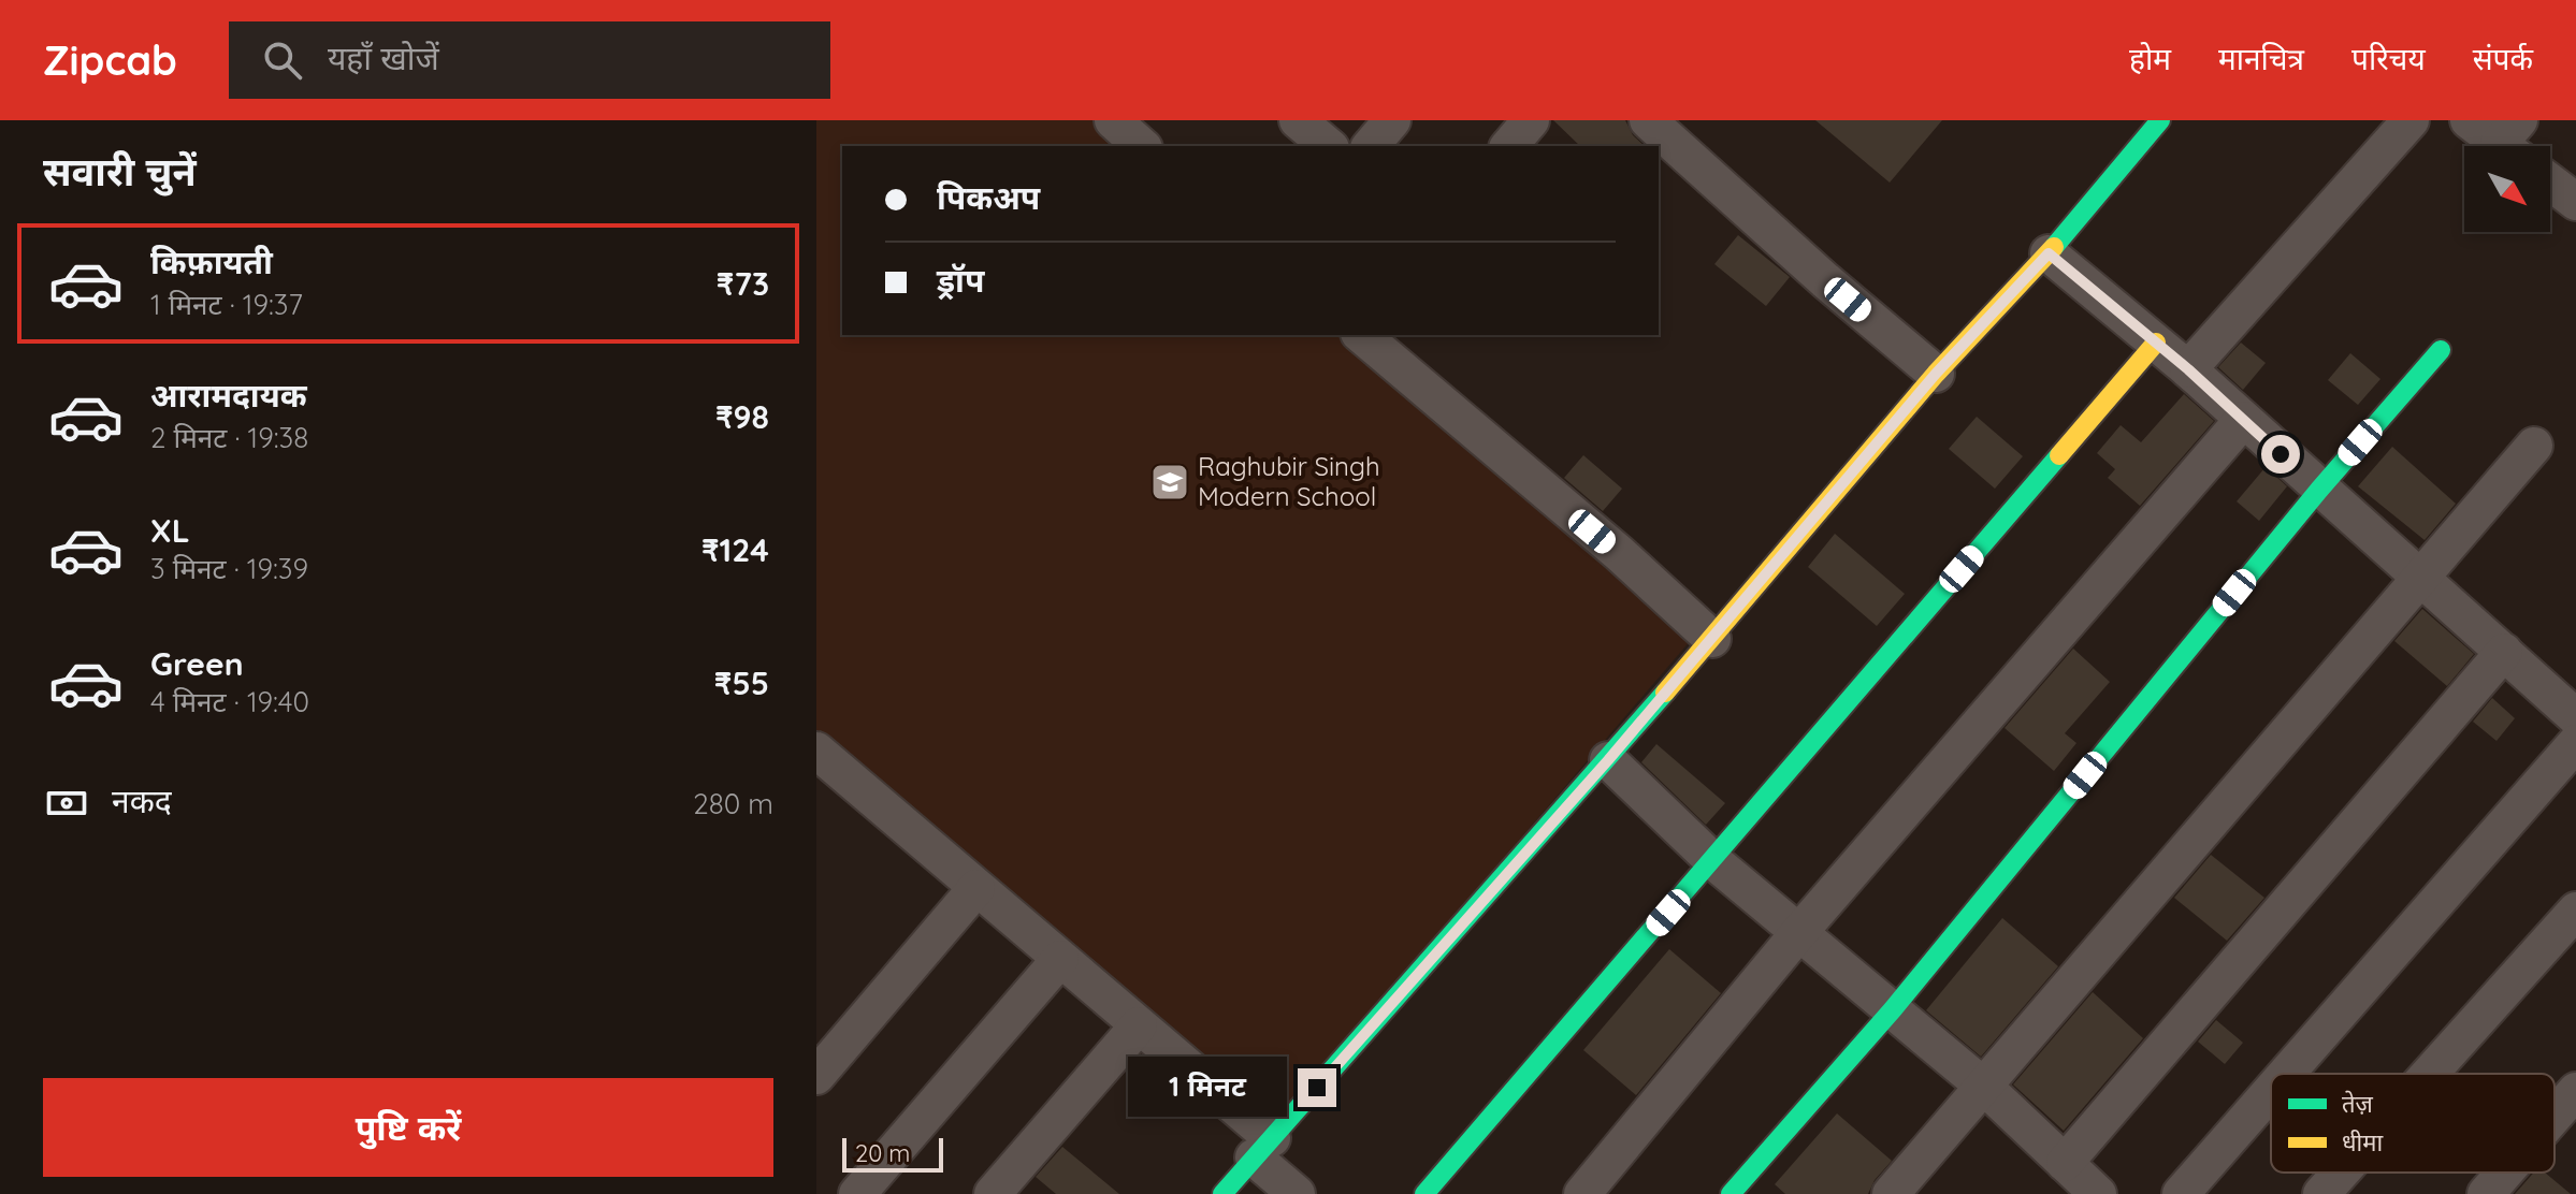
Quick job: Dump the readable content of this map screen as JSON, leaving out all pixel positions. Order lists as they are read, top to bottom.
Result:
{
  "places": {
    "school or university": ["Raghubir Singh Modern School"]
  },
  "legend": ["तेज़", "धीमा"],
  "scale_bar": "20 m",
  "north": "bottom right",
  "page": {
    "header": "Zipcab",
    "search": "यहाँ खोजें",
    "nav": [
      "होम",
      "मानचित्र",
      "परिचय",
      "संपर्क"
    ],
    "heading": "सवारी चुनें",
    "banner": ["पिकअप", "ड्रॉप"],
    "list": [
      {
        "name": "किफ़ायती",
        "note": "1 मिनट · 19:37",
        "value": "₹73"
      },
      {
        "name": "आरामदायक",
        "note": "2 मिनट · 19:38",
        "value": "₹98"
      },
      {
        "name": "XL",
        "note": "3 मिनट · 19:39",
        "value": "₹124"
      },
      {
        "name": "Green",
        "note": "4 मिनट · 19:40",
        "value": "₹55"
      }
    ],
    "pay": ["नकद", "280 m"],
    "bubble": "1 मिनट",
    "buttons": "पुष्टि करें",
    "scale": "20 m"
  }
}
